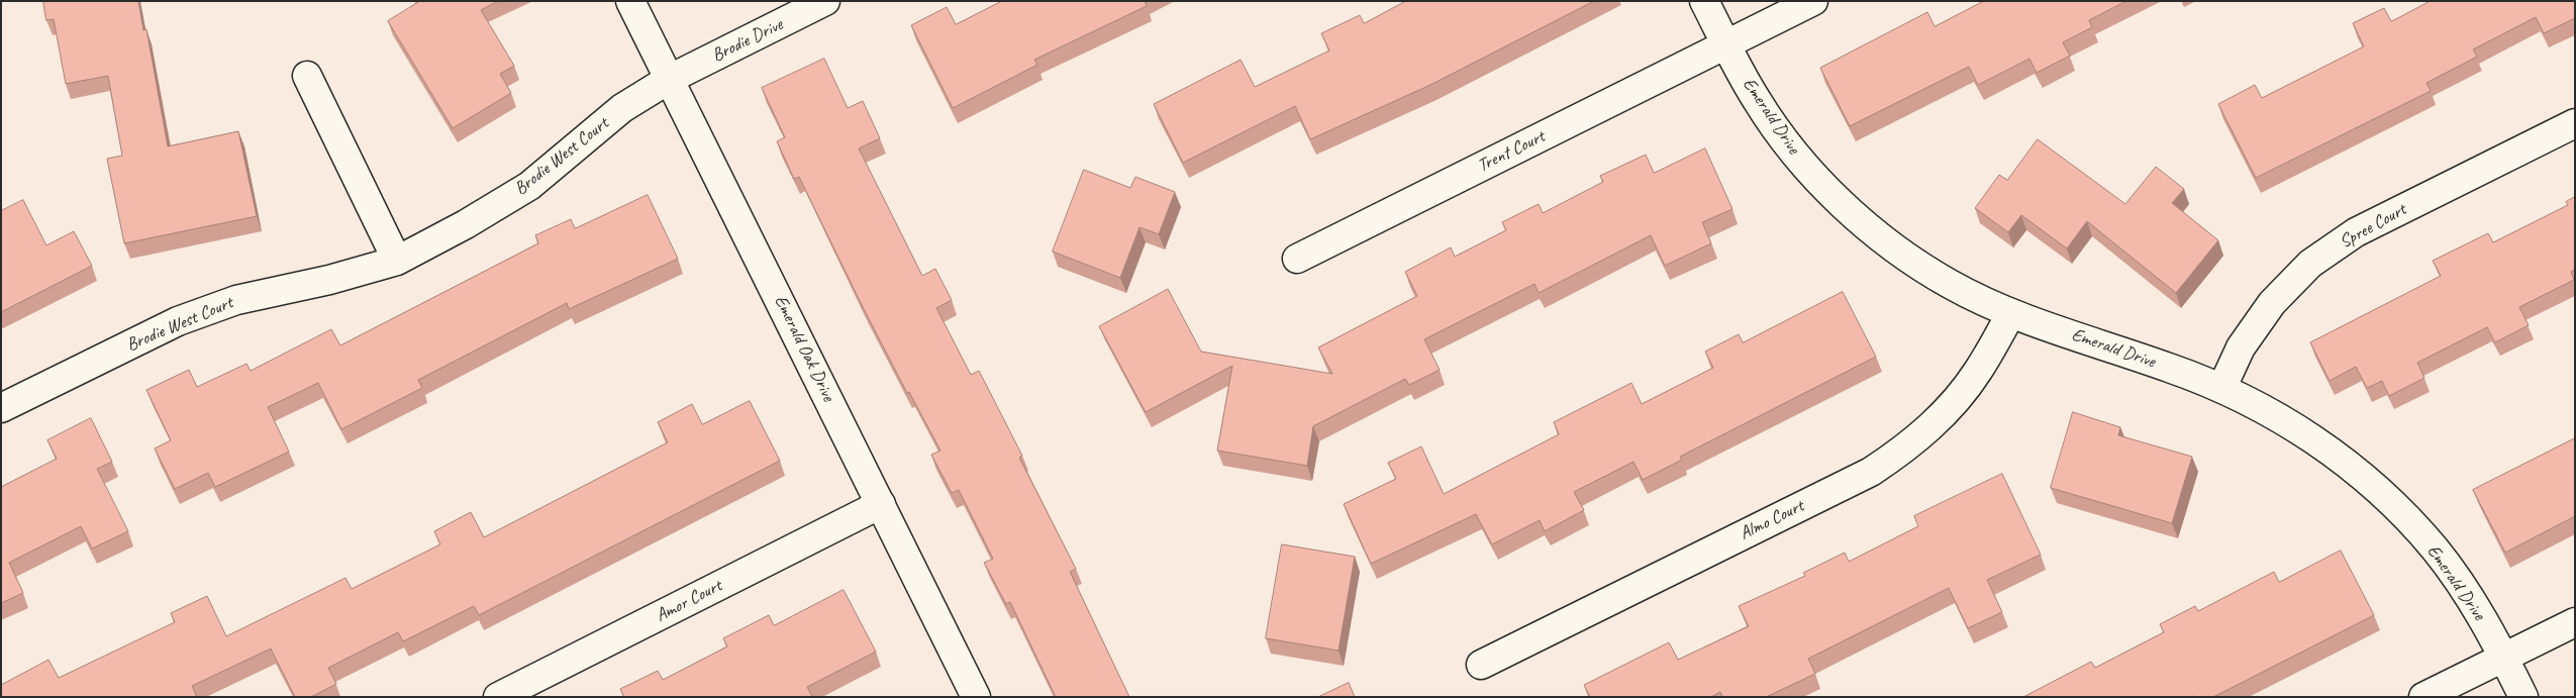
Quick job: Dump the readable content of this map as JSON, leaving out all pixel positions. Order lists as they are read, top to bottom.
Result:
{
  "streets": {
    "street": [
      "Brodie Drive",
      "Emerald Drive",
      "Trent Court",
      "Brodie West Court",
      "Spree Court",
      "Emerald Oak Drive",
      "Almo Court",
      "Amor Court"
    ]
  },
  "crossings": [
    ["Brodie Drive", "Brodie West Court"],
    ["Brodie Drive", "Emerald Oak Drive"],
    ["Emerald Drive", "Trent Court"],
    ["Emerald Drive", "Spree Court"],
    ["Emerald Drive", "Almo Court"],
    ["Brodie West Court", "Emerald Oak Drive"],
    ["Emerald Oak Drive", "Amor Court"]
  ]
}
